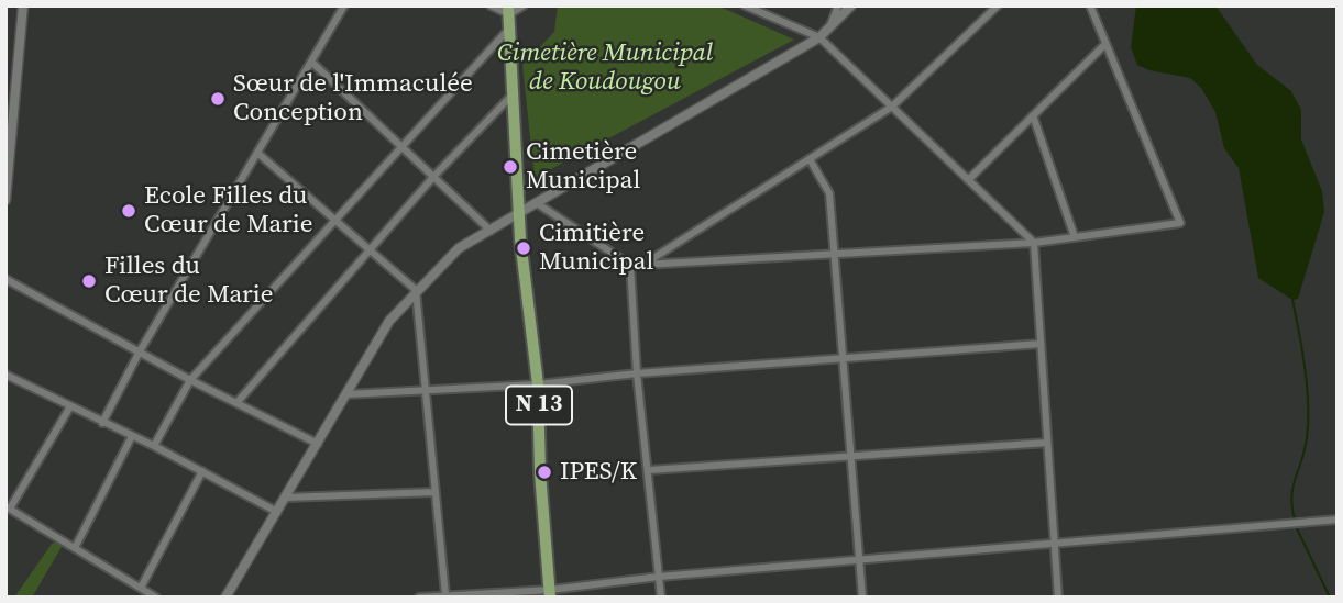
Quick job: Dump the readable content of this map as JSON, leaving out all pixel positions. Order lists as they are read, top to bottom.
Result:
{
  "streets": {
    "main road": ["N 13"]
  },
  "parks": ["Cimetière Municipal de Koudougou"],
  "places": [
    "Sœur de l'Immaculée Conception",
    "Cimetière Municipal",
    "Ecole Filles du Cœur de Marie",
    "Cimitière Municipal",
    "Filles du Cœur de Marie",
    "IPES/K"
  ]
}
